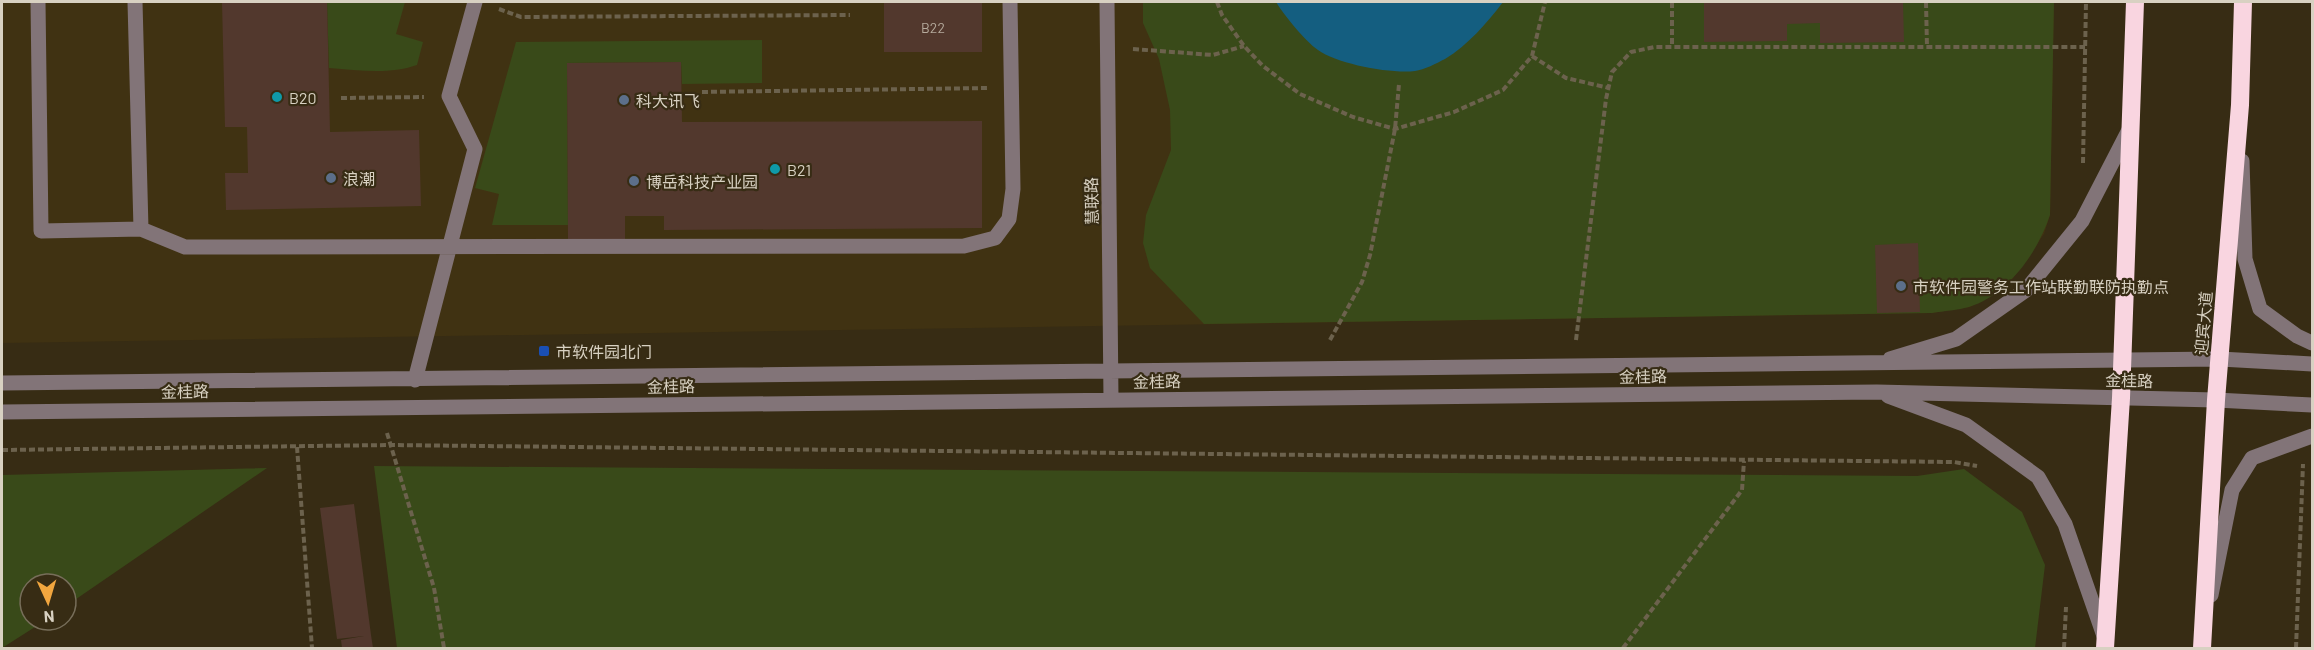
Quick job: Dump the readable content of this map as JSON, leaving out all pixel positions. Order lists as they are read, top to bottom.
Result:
{
  "streets": {
    "highway": ["迎宾大道"],
    "street": ["慧联路", "金桂路"]
  },
  "crossings": [
    ["慧联路", "金桂路"],
    ["迎宾大道", "金桂路"]
  ],
  "places": {
    "other": [
      "B20",
      "科大讯飞",
      "B21",
      "浪潮",
      "博岳科技产业园",
      "市软件园警务工作站联勤联防执勤点"
    ],
    "transit": ["市软件园北门"]
  },
  "house_numbers": ["B22"],
  "north": "bottom"
}
